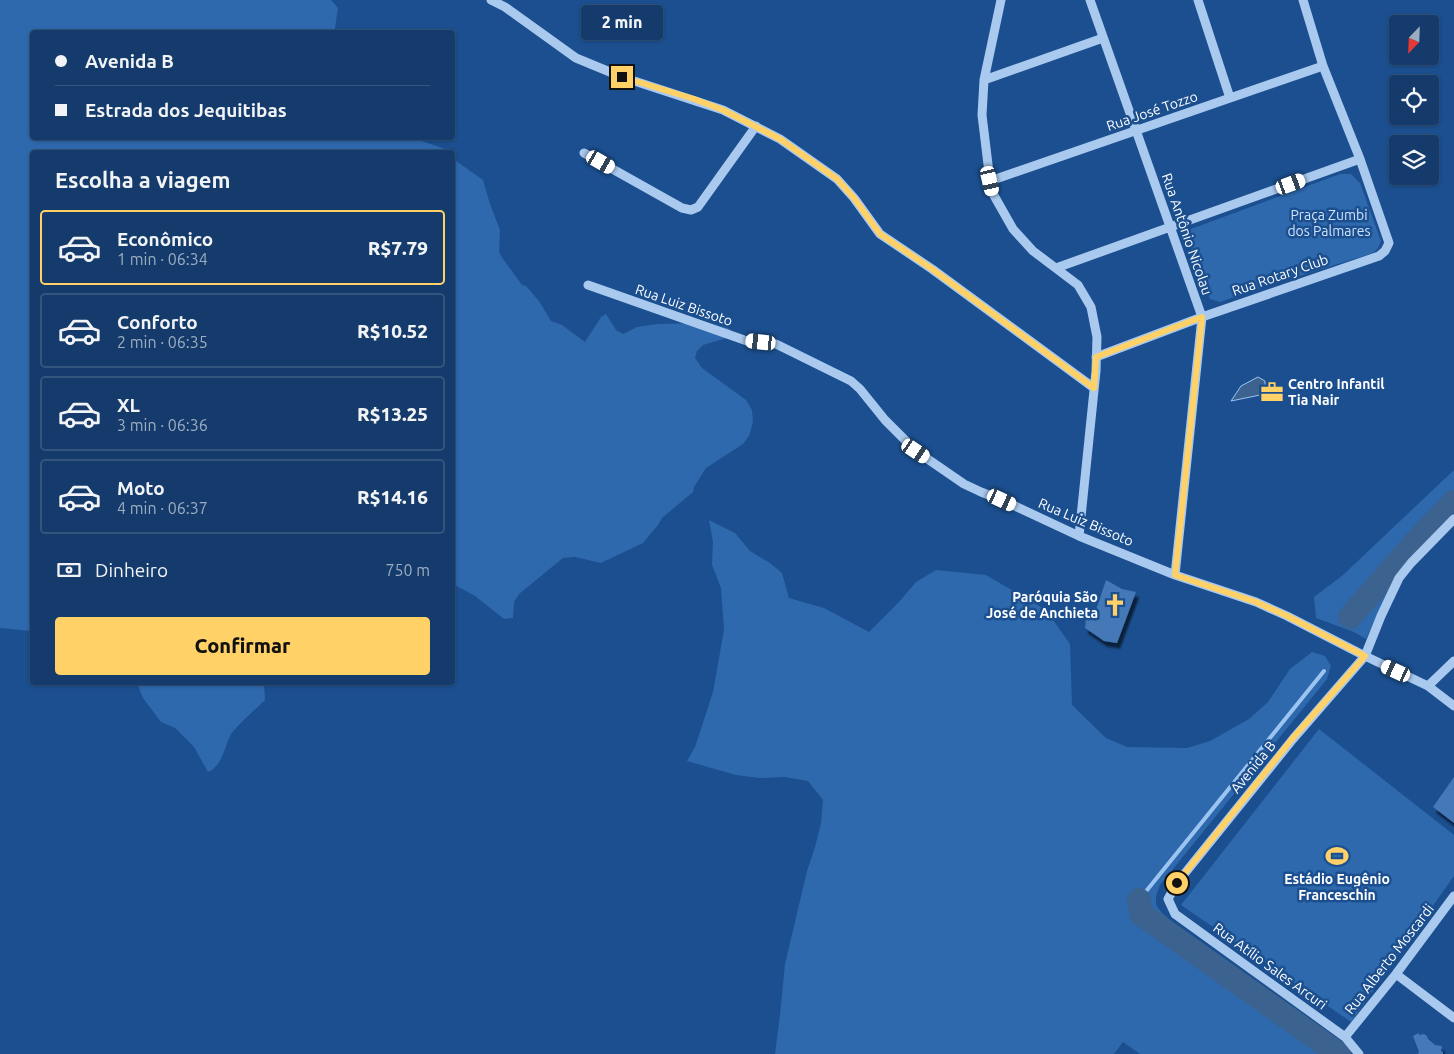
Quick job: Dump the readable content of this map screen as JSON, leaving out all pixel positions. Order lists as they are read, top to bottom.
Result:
{
  "streets": {
    "street": [
      "Rua José Tozzo",
      "Rua Antônio Nicolau",
      "Rua Rotary Club",
      "Rua Luiz Bissoto",
      "Avenida B",
      "Rua Alberto Moscardi",
      "Rua Atílio Sales Arcuri"
    ]
  },
  "crossings": [
    ["Rua José Tozzo", "Rua Antônio Nicolau"],
    ["Rua Antônio Nicolau", "Rua Rotary Club"],
    ["Rua Antônio Nicolau", "Rua Luiz Bissoto"],
    ["Rua Luiz Bissoto", "Avenida B"],
    ["Avenida B", "Rua Atílio Sales Arcuri"],
    ["Rua Alberto Moscardi", "Rua Atílio Sales Arcuri"]
  ],
  "parks": ["Praça Zumbi dos Palmares"],
  "places": {
    "office": ["Centro Infantil Tia Nair"],
    "church": ["Paróquia São José de Anchieta"],
    "sports": ["Estádio Eugênio Franceschin"]
  },
  "north": "bottom left",
  "page": {
    "bubble": "2 min",
    "banner": ["Avenida B", "Estrada dos Jequitibas"],
    "heading": "Escolha a viagem",
    "list": [
      {
        "name": "Econômico",
        "note": "1 min · 06:34",
        "value": "R$7.79"
      },
      {
        "name": "Conforto",
        "note": "2 min · 06:35",
        "value": "R$10.52"
      },
      {
        "name": "XL",
        "note": "3 min · 06:36",
        "value": "R$13.25"
      },
      {
        "name": "Moto",
        "note": "4 min · 06:37",
        "value": "R$14.16"
      }
    ],
    "pay": ["Dinheiro", "750 m"],
    "buttons": "Confirmar"
  }
}
